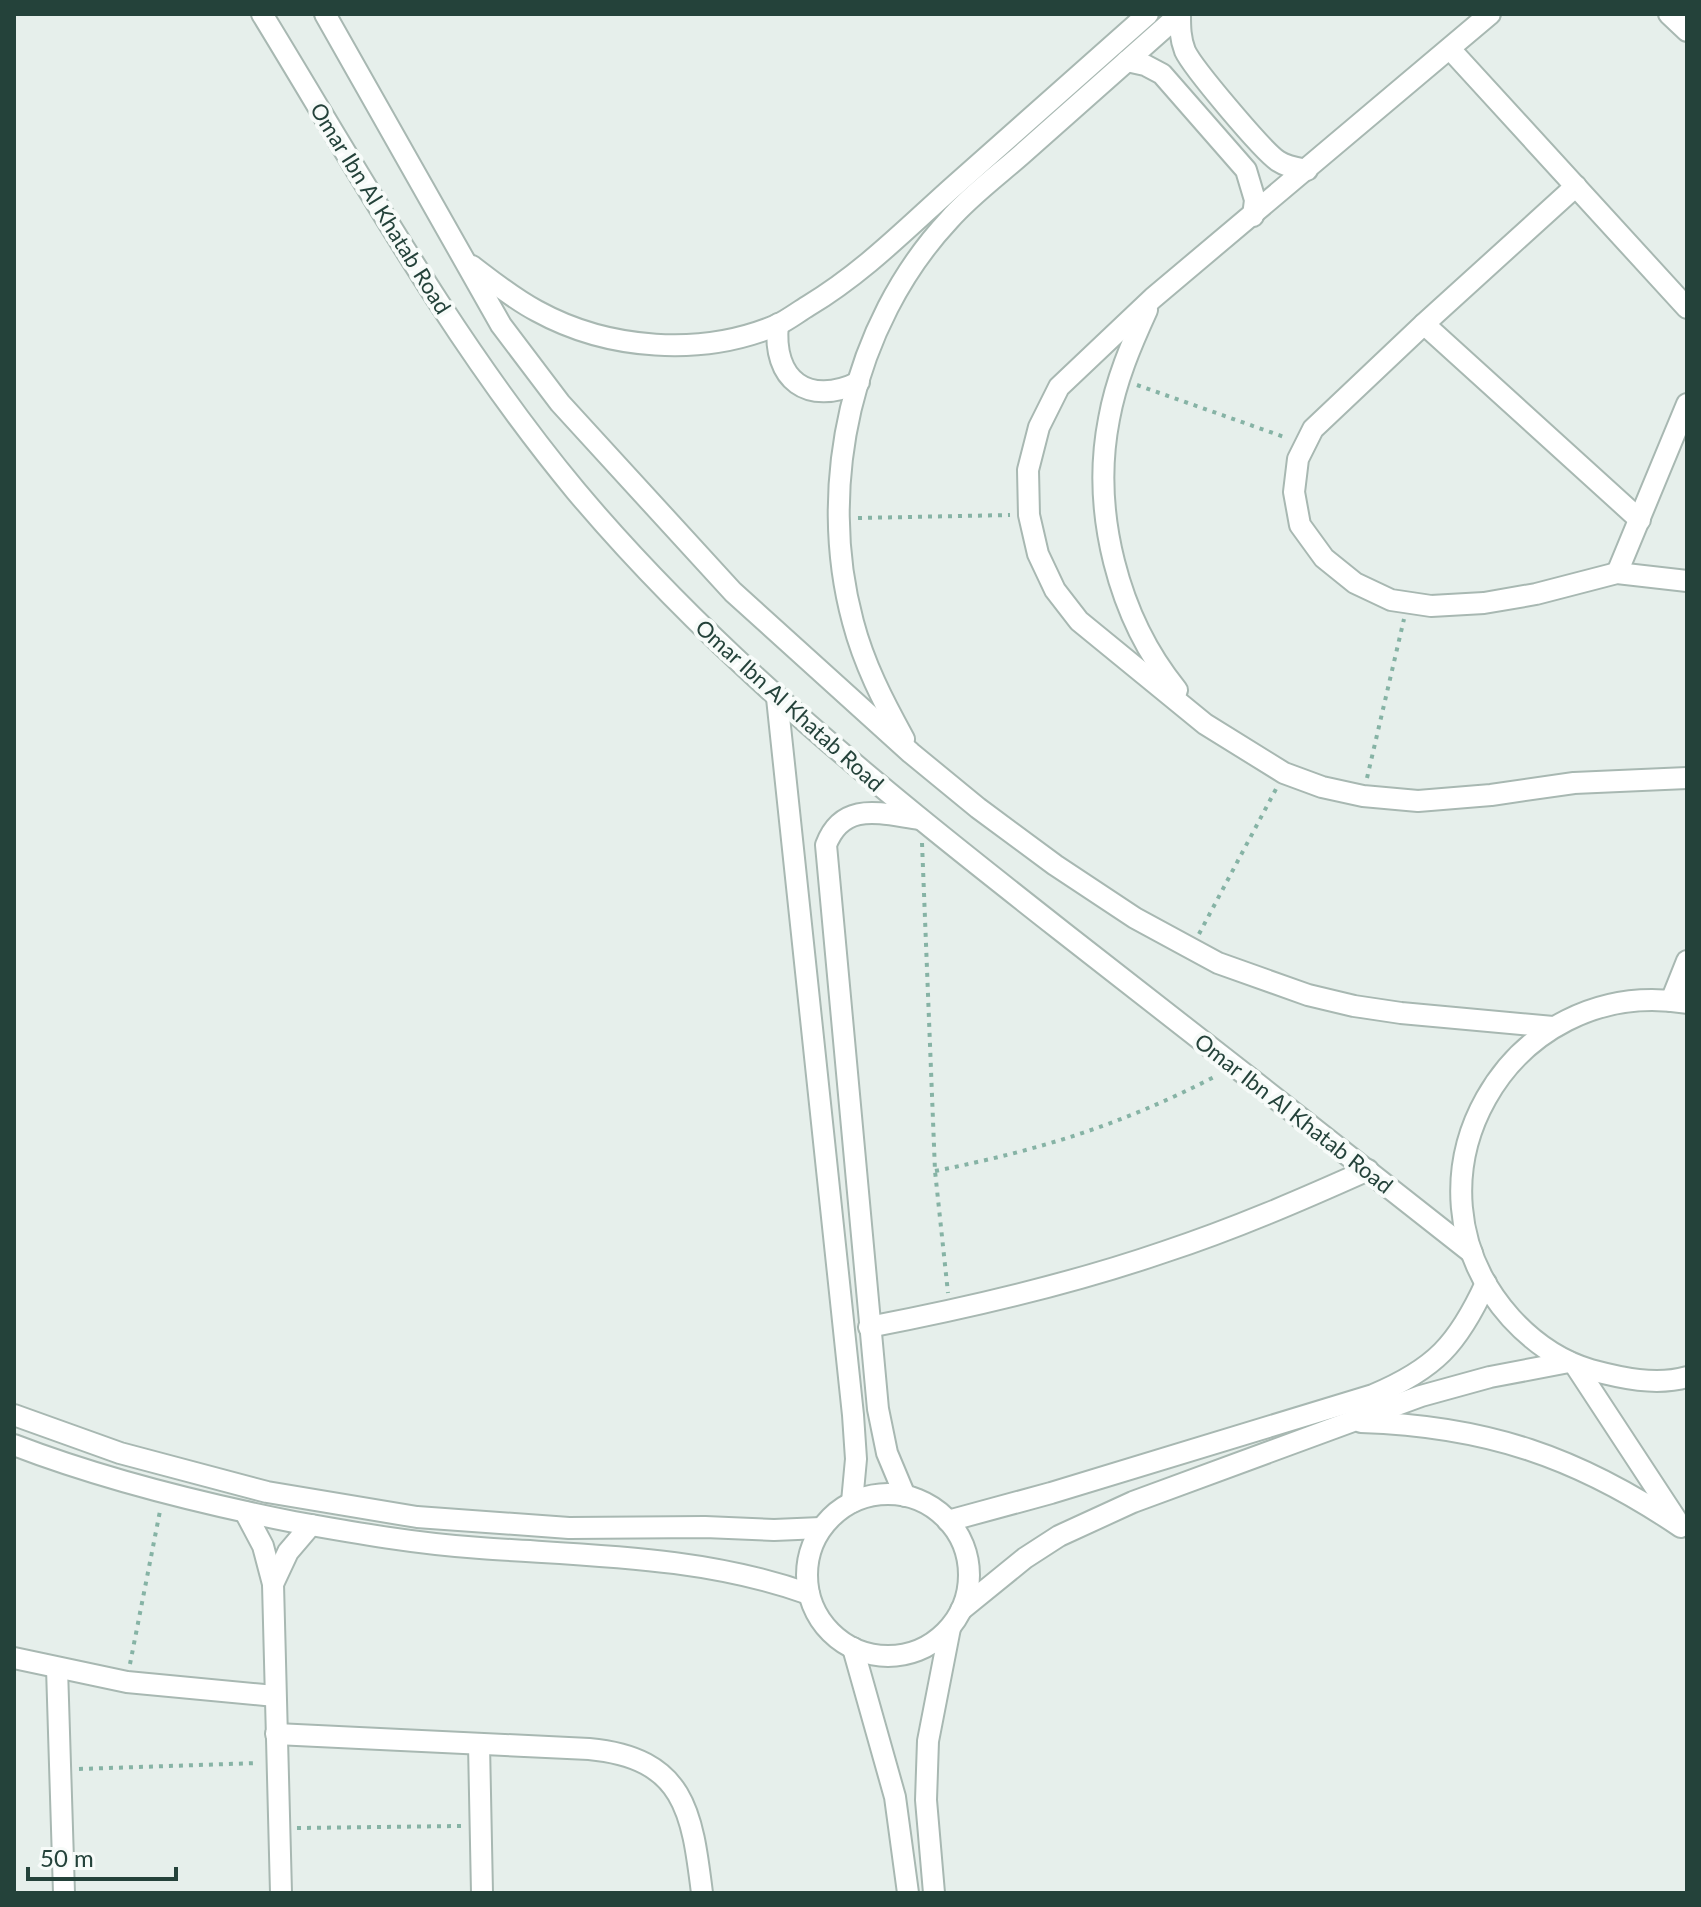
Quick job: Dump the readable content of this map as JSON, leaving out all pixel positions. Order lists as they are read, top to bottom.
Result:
{
  "streets": {
    "street": ["Omar Ibn Al Khatab Road"]
  },
  "scale_bar": "50 m"
}
